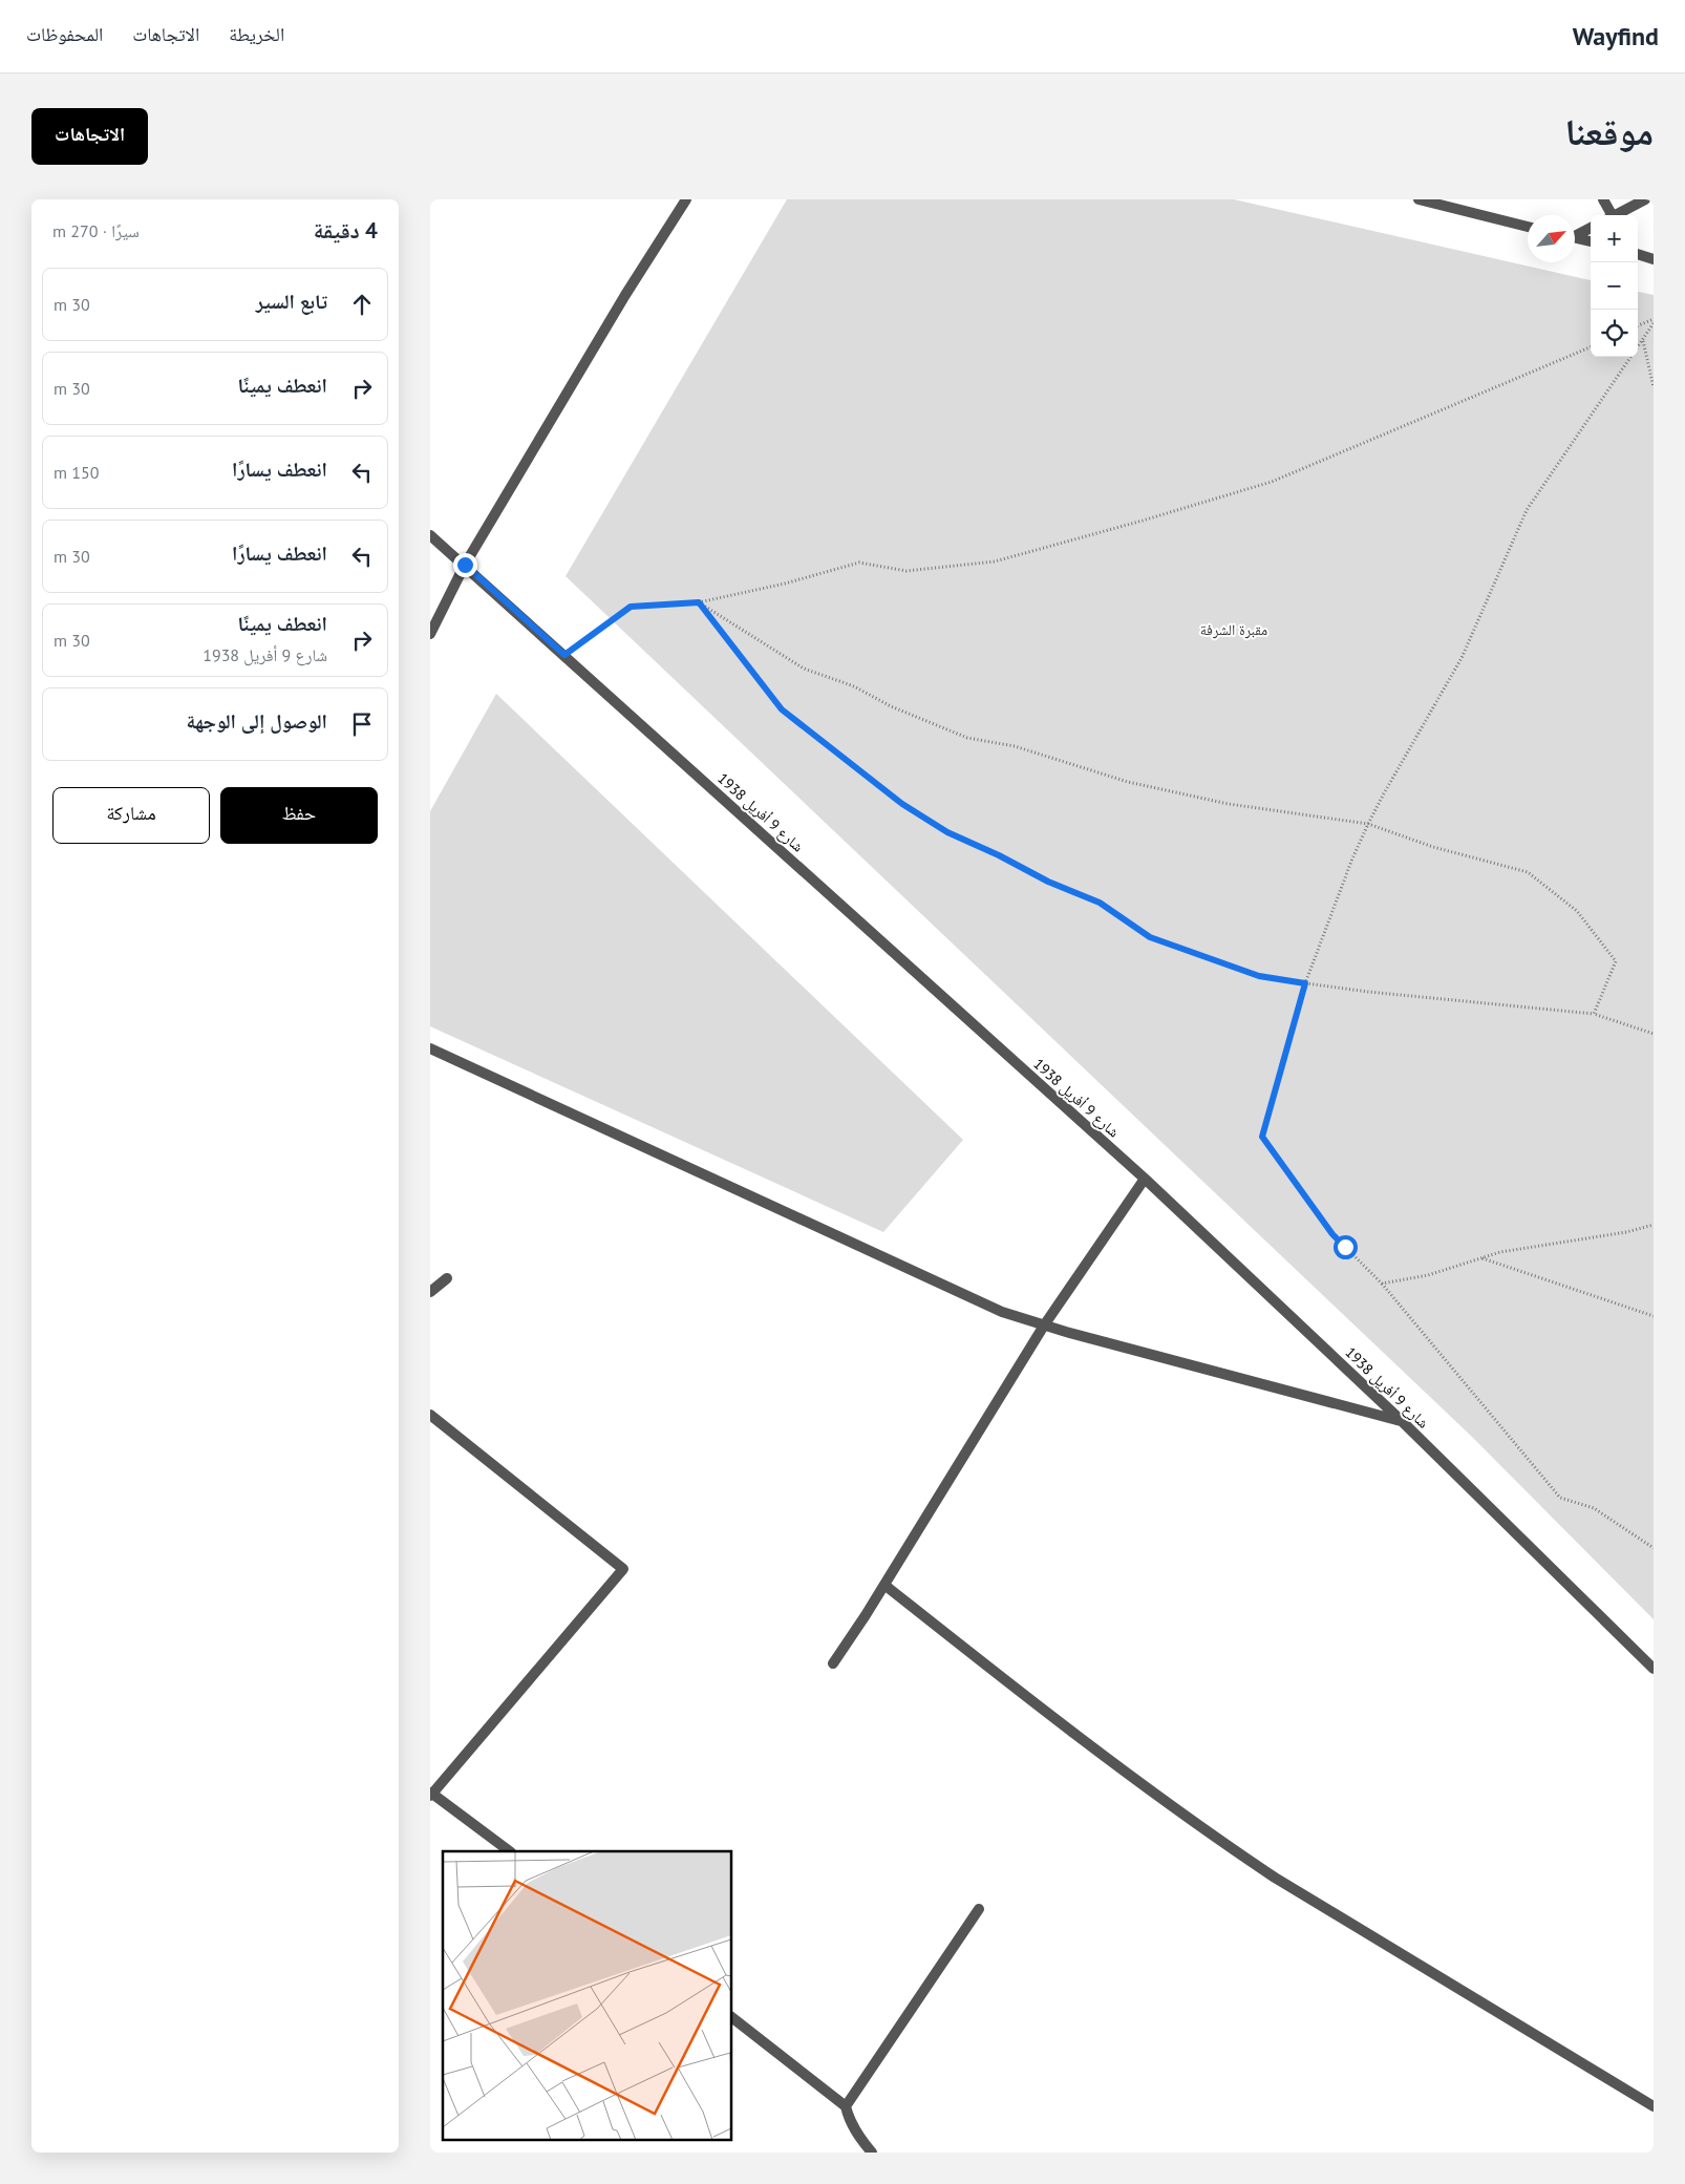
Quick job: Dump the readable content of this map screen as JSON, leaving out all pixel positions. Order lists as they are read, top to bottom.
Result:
{
  "streets": {
    "street": ["شارع 9 أفريل 1938"]
  },
  "parks": ["مقبرة الشرفة"],
  "north": "top right",
  "page": {
    "header": "Wayfind",
    "nav": ["الخريطة", "الاتجاهات", "المحفوظات"],
    "title": "موقعنا",
    "buttons": [
      "الاتجاهات",
      ["حفظ", "مشاركة"]
    ],
    "heading": ["4 دقيقة", "سيرًا · 270 m"],
    "map_buttons": ["+", "−"],
    "list": [
      ["تابع السير", "30 m"],
      ["انعطف يمينًا", "30 m"],
      ["انعطف يسارًا", "150 m"],
      ["انعطف يسارًا", "30 m"],
      ["انعطف يمينًا", "شارع 9 أفريل 1938", "30 m"],
      "الوصول إلى الوجهة"
    ]
  }
}
